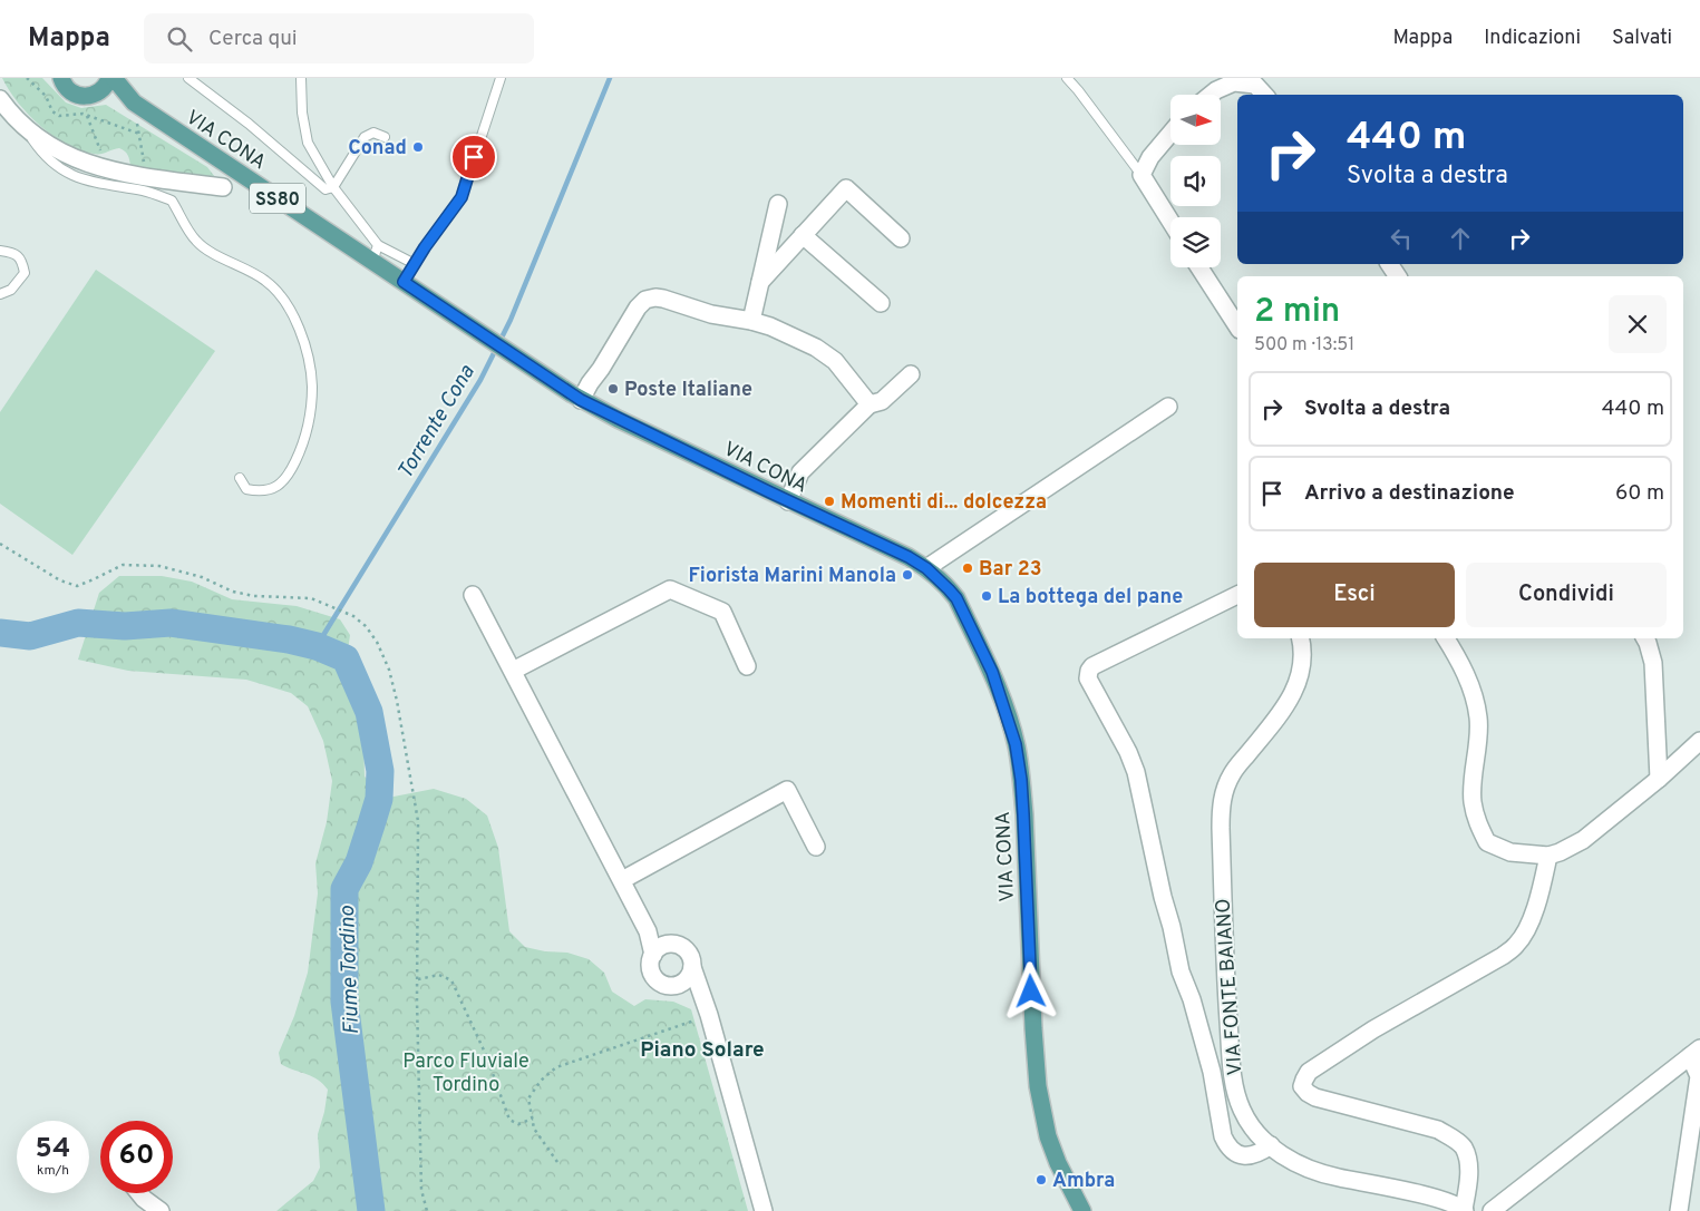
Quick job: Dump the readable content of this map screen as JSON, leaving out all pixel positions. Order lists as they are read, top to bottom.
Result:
{
  "streets": {
    "main road": ["VIA CONA", "SS80"],
    "street": ["VIA FONTE BAIANO"]
  },
  "crossings": [
    ["VIA CONA", "SS80"]
  ],
  "districts": ["Piano Solare"],
  "water": ["Torrente Cona", "Fiume Tordino"],
  "parks": ["Parco Fluviale Tordino"],
  "places": [
    "Conad",
    "Poste Italiane",
    "Momenti di... dolcezza",
    "Bar 23",
    "Fiorista Marini Manola",
    "La bottega del pane",
    "Ambra"
  ],
  "north": "right",
  "page": {
    "header": "Mappa",
    "search": "Cerca qui",
    "nav": ["Mappa", "Indicazioni", "Salvati"],
    "turn": ["440 m", "Svolta a destra"],
    "heading": ["2 min", "500 m · 13:51"],
    "list": [
      {
        "name": "Svolta a destra",
        "value": "440 m"
      },
      {
        "name": "Arrivo a destinazione",
        "value": "60 m"
      }
    ],
    "buttons": ["Esci", "Condividi"],
    "speed": "54 km/h",
    "limit": "60"
  }
}
